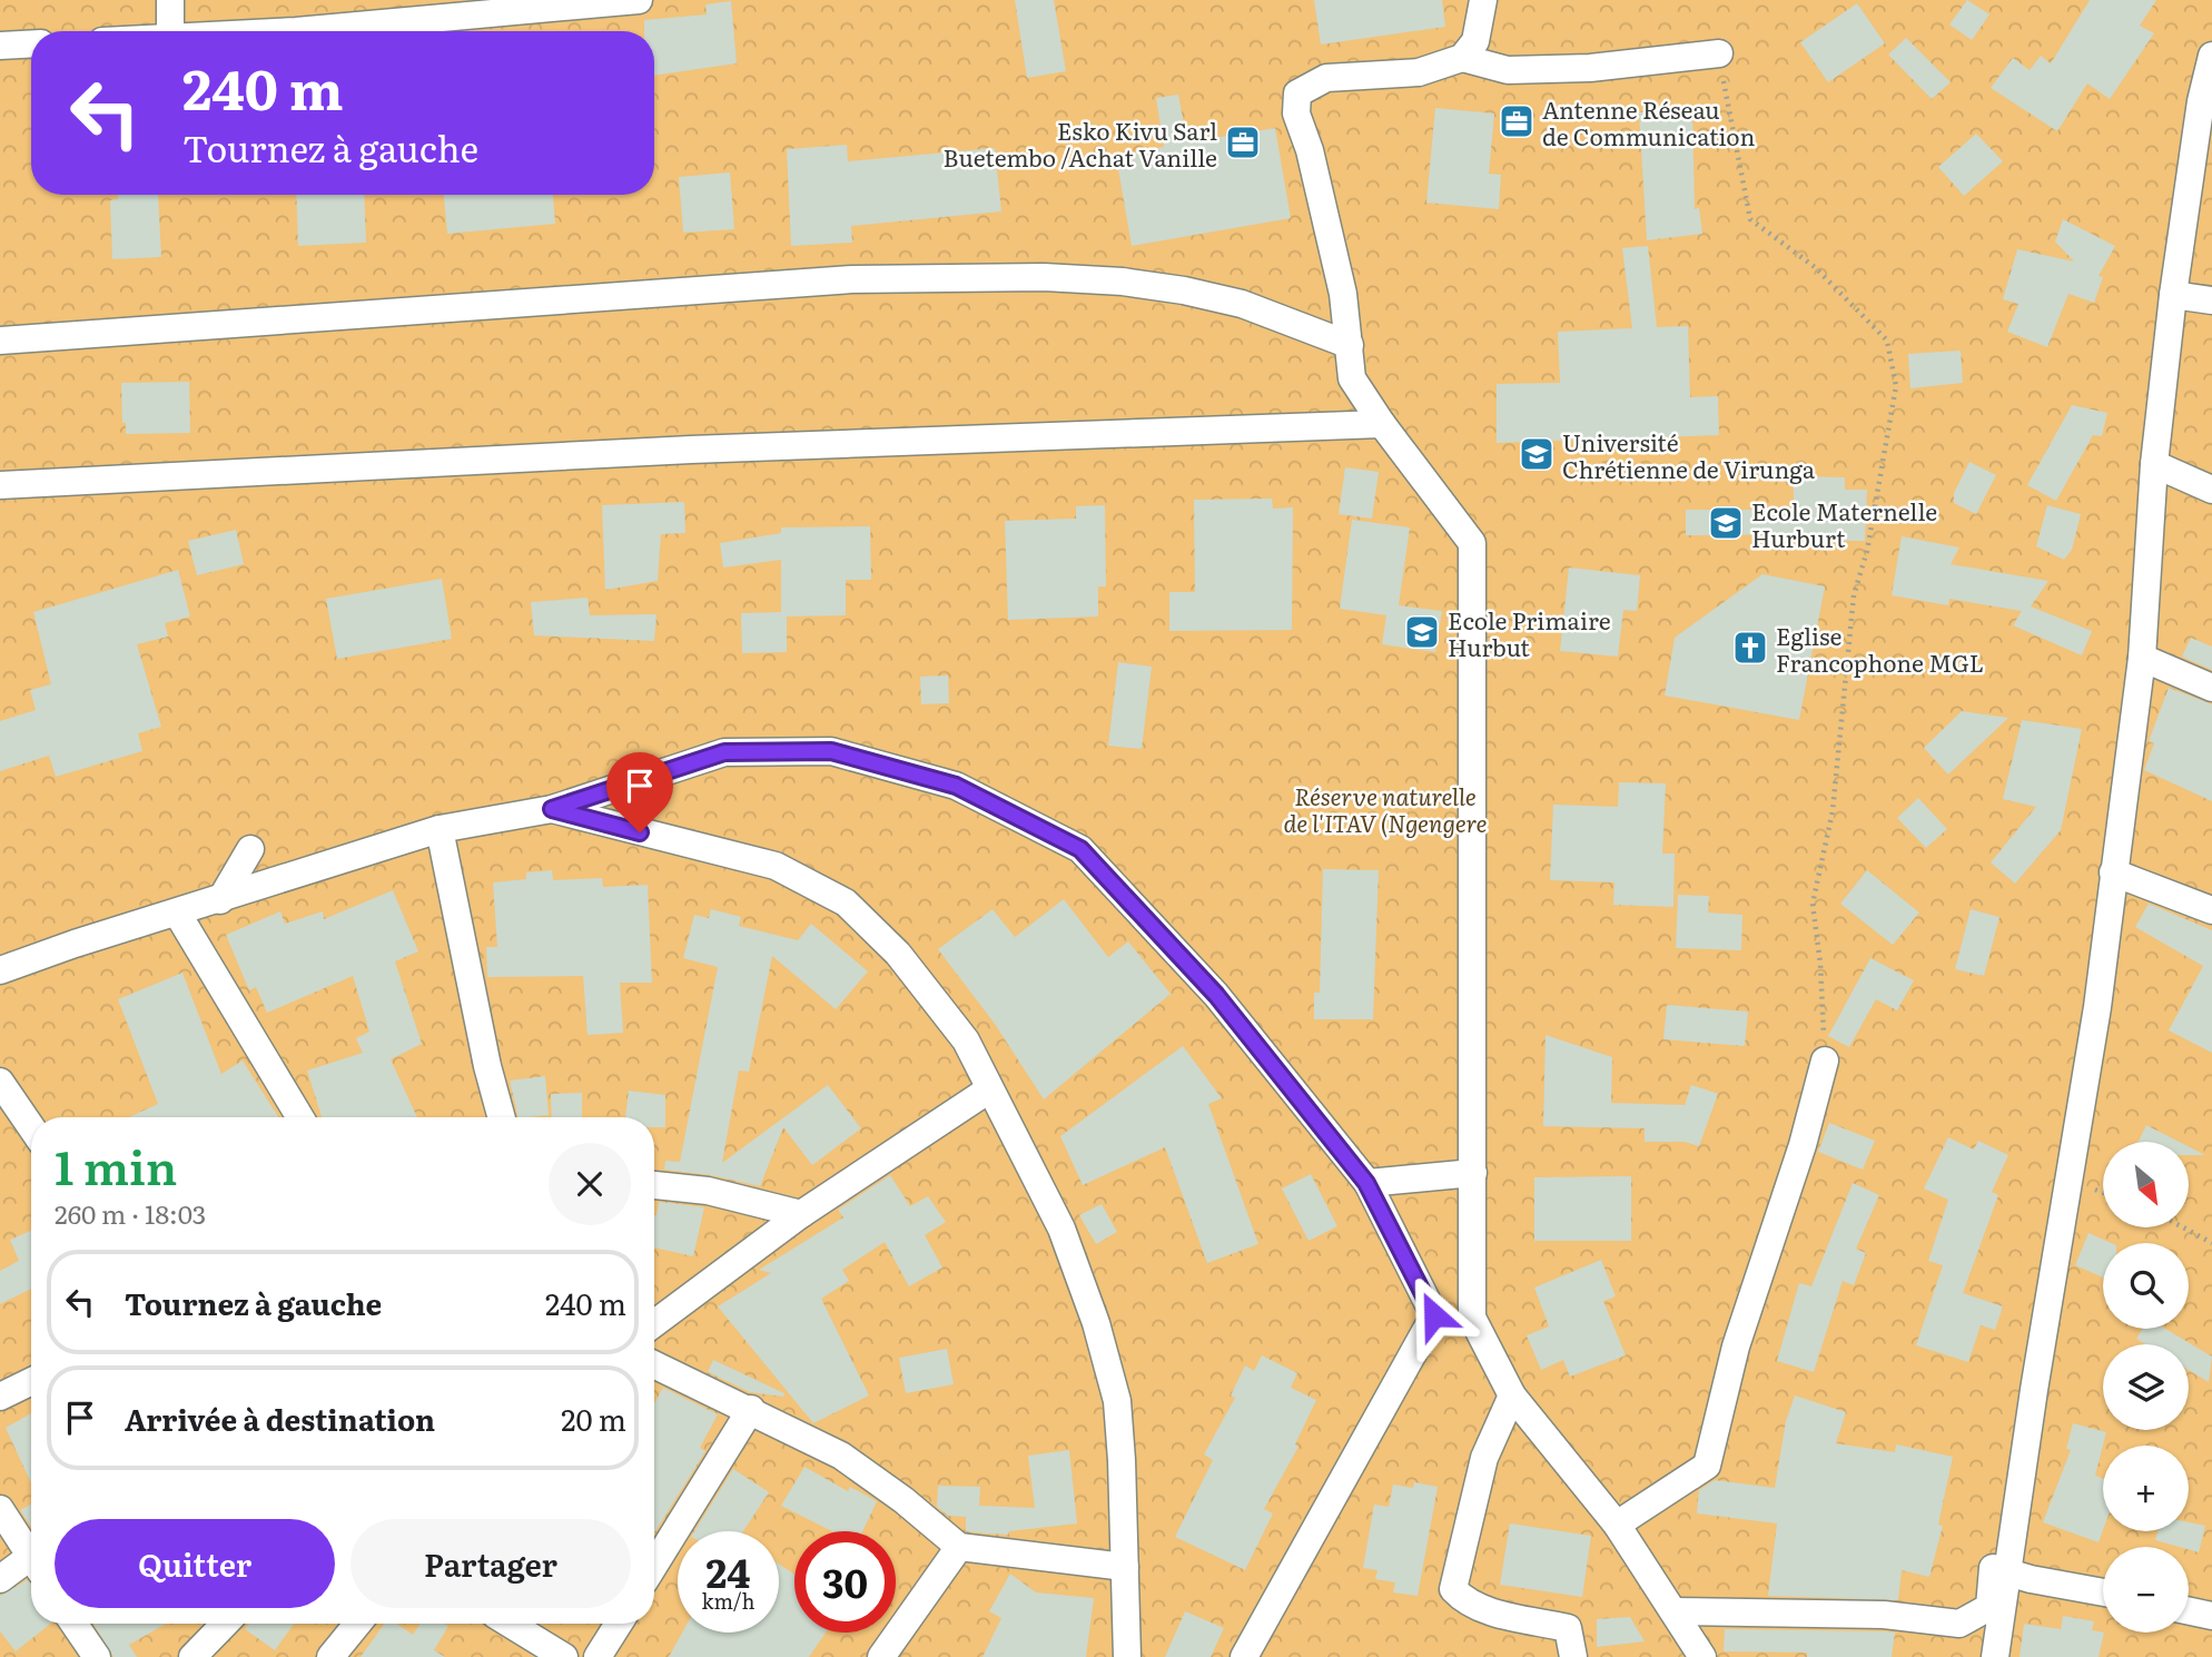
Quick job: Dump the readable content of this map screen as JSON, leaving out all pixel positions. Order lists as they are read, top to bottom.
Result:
{
  "parks": ["Réserve naturelle de l'ITAV (Ngengere"],
  "places": {
    "office": ["Antenne Réseau de Communication", "Esko Kivu Sarl Buetembo /Achat Vanille"],
    "school or university": ["Université Chrétienne de Virunga", "Ecole Maternelle Hurburt", "Ecole Primaire Hurbut"],
    "church": ["Eglise Francophone MGL"]
  },
  "north": "bottom right",
  "page": {
    "turn": ["240 m", "Tournez à gauche"],
    "heading": ["1 min", "260 m · 18:03"],
    "map_buttons": ["+", "−"],
    "list": [
      {
        "name": "Tournez à gauche",
        "value": "240 m"
      },
      {
        "name": "Arrivée à destination",
        "value": "20 m"
      }
    ],
    "buttons": ["Quitter", "Partager"],
    "speed": "24 km/h",
    "limit": "30"
  }
}
